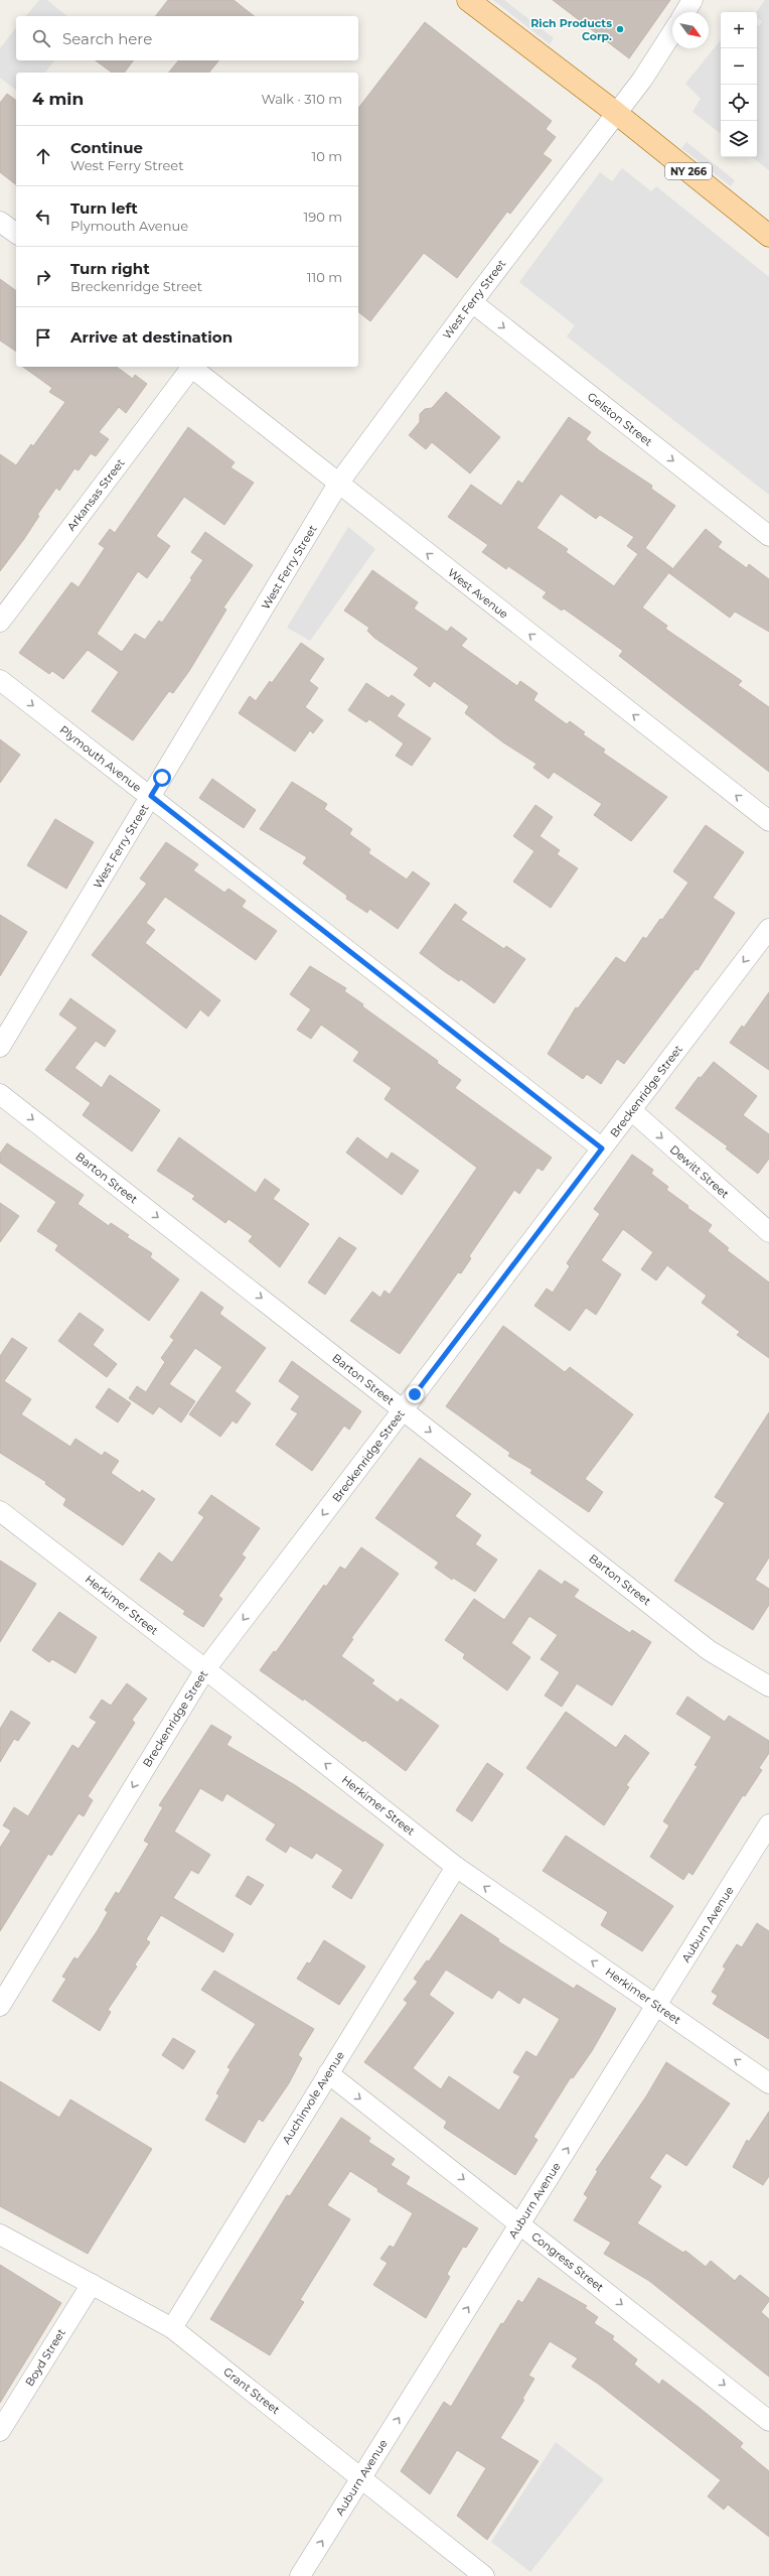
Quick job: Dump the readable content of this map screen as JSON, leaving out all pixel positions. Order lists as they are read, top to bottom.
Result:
{
  "streets": {
    "main road": ["NY 266"],
    "street": [
      "West Ferry Street",
      "Gelston Street",
      "Arkansas Street",
      "West Avenue",
      "Plymouth Avenue",
      "Breckenridge Street",
      "Dewitt Street",
      "Barton Street",
      "Herkimer Street",
      "Auburn Avenue",
      "Auchinvole Avenue",
      "Congress Street",
      "Boyd Street",
      "Grant Street"
    ]
  },
  "crossings": [
    ["NY 266", "West Ferry Street"],
    ["West Ferry Street", "Gelston Street"],
    ["West Ferry Street", "West Avenue"],
    ["West Ferry Street", "Plymouth Avenue"],
    ["Arkansas Street", "West Avenue"],
    ["Plymouth Avenue", "Breckenridge Street"],
    ["Breckenridge Street", "Dewitt Street"],
    ["Breckenridge Street", "Barton Street"],
    ["Breckenridge Street", "Herkimer Street"],
    ["Herkimer Street", "Auburn Avenue"],
    ["Herkimer Street", "Auchinvole Avenue"],
    ["Auburn Avenue", "Congress Street"],
    ["Auburn Avenue", "Grant Street"],
    ["Auchinvole Avenue", "Congress Street"],
    ["Auchinvole Avenue", "Grant Street"],
    ["Boyd Street", "Grant Street"]
  ],
  "one_way": [
    "Gelston Street",
    "West Avenue",
    "Breckenridge Street",
    "Dewitt Street",
    "Barton Street",
    "Herkimer Street",
    "Auburn Avenue",
    "Congress Street"
  ],
  "places": ["Rich Products Corp."],
  "north": "bottom right",
  "page": {
    "map_buttons": ["+", "−"],
    "search": "Search here",
    "heading": ["4 min", "Walk · 310 m"],
    "list": [
      ["Continue", "West Ferry Street", "10 m"],
      ["Turn left", "Plymouth Avenue", "190 m"],
      ["Turn right", "Breckenridge Street", "110 m"],
      "Arrive at destination"
    ]
  }
}
